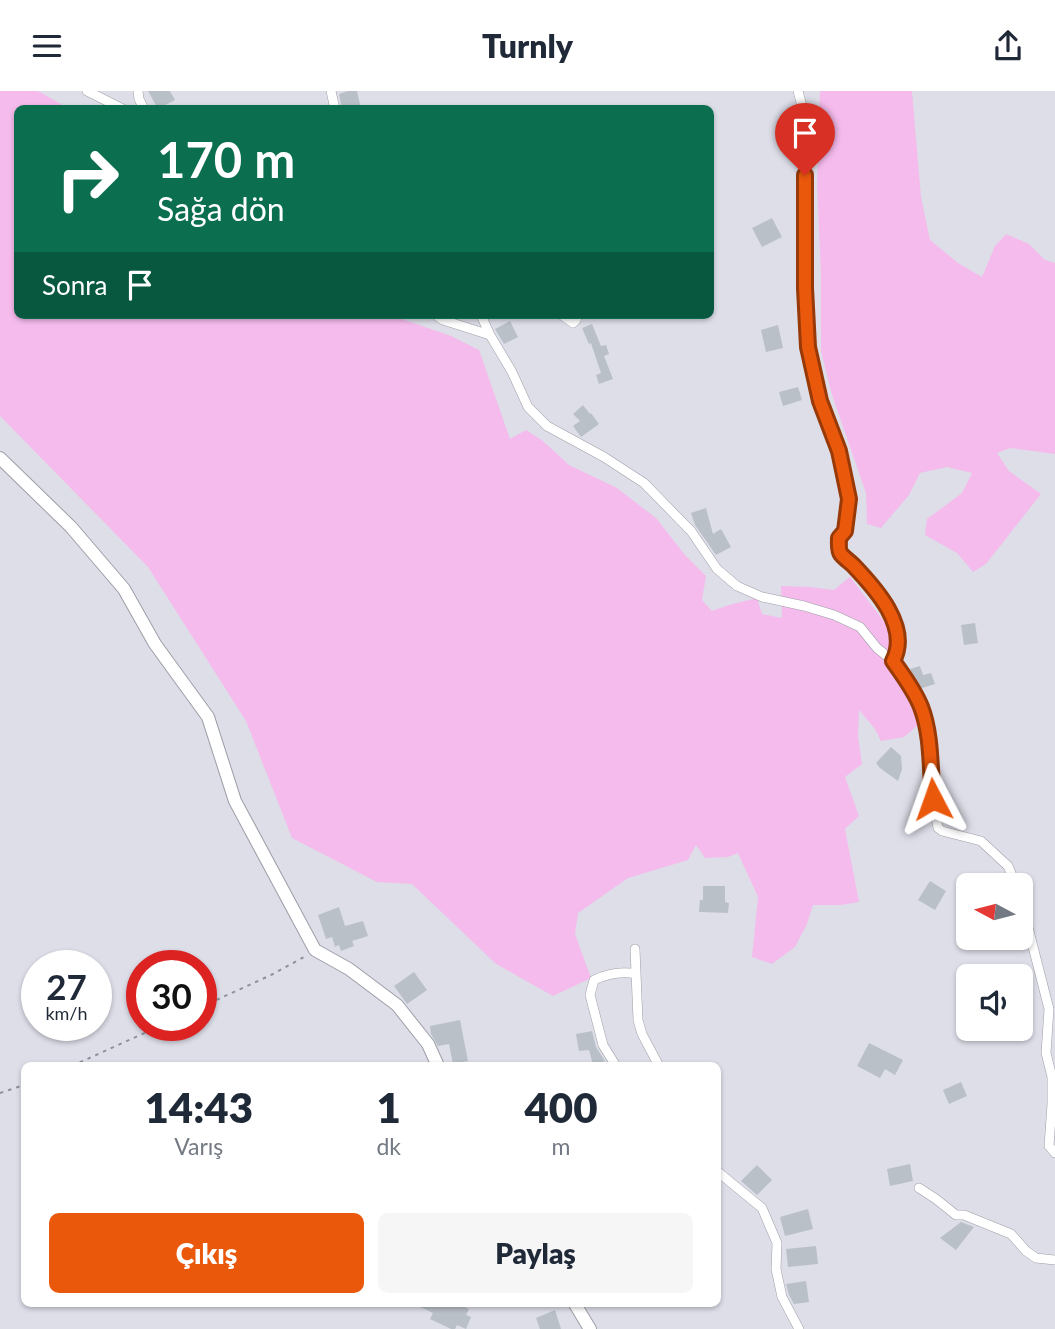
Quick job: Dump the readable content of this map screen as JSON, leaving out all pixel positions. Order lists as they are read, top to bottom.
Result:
{
  "north": "left",
  "page": {
    "header": "Turnly",
    "turn": ["170 m", "Sağa dön"],
    "then": "Sonra",
    "speed": "27 km/h",
    "limit": "30",
    "eta": [
      "14:43",
      "Varış",
      "1",
      "dk",
      "400",
      "m"
    ],
    "buttons": ["Çıkış", "Paylaş"]
  }
}
